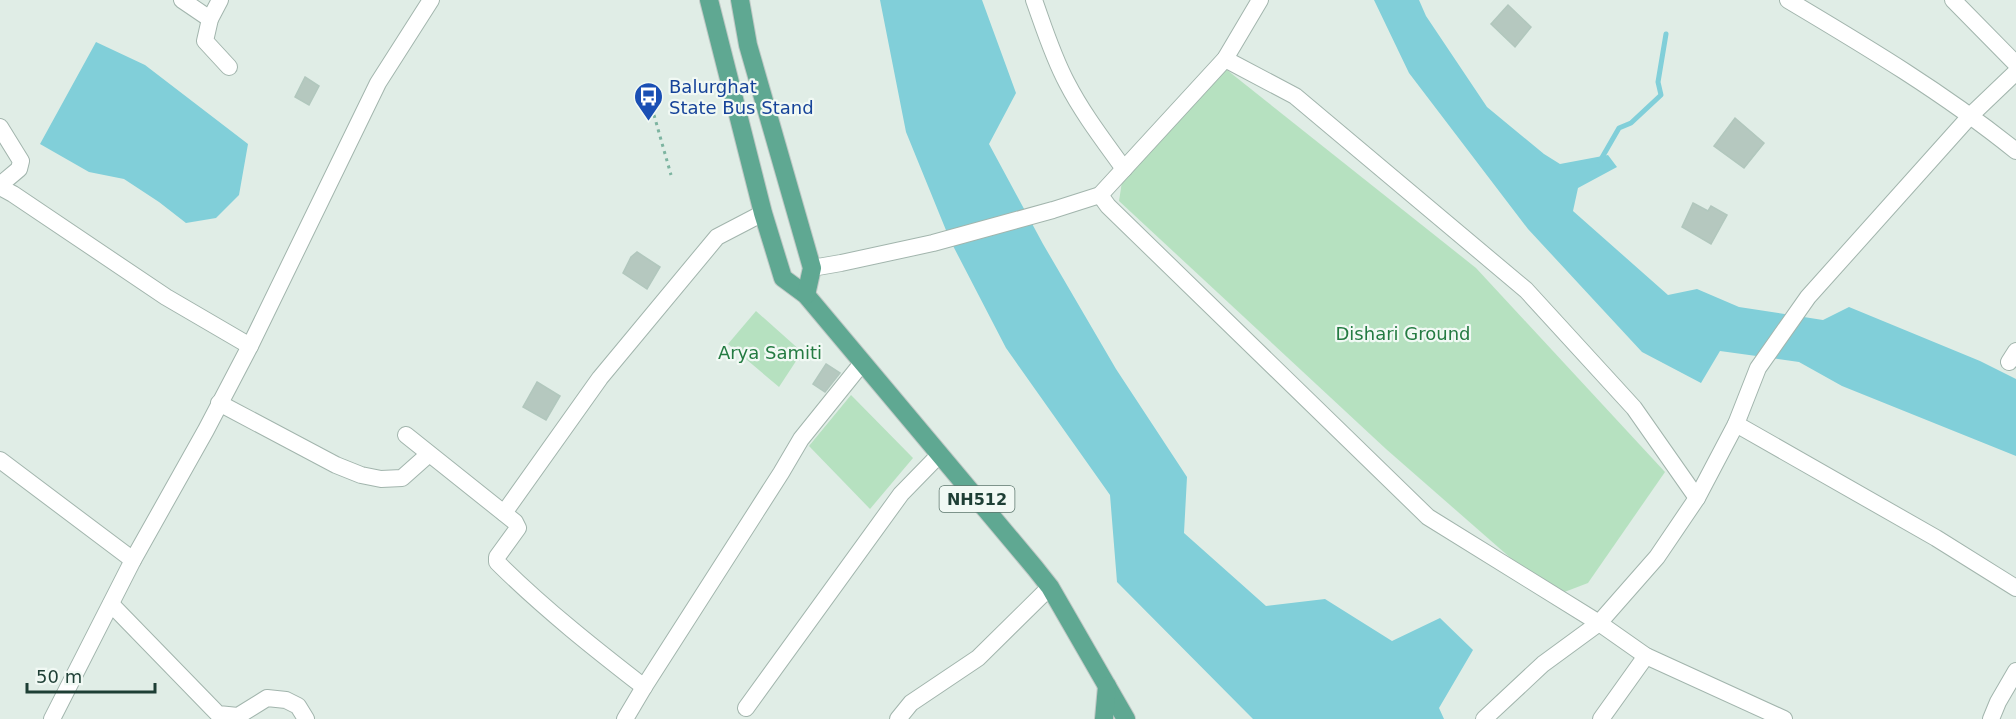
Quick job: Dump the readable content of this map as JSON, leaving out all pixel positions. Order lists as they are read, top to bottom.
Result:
{
  "streets": {
    "main road": ["NH512"]
  },
  "parks": ["Dishari Ground", "Arya Samiti"],
  "places": {
    "bus stop": ["Balurghat State Bus Stand"]
  },
  "scale_bar": "50 m"
}
